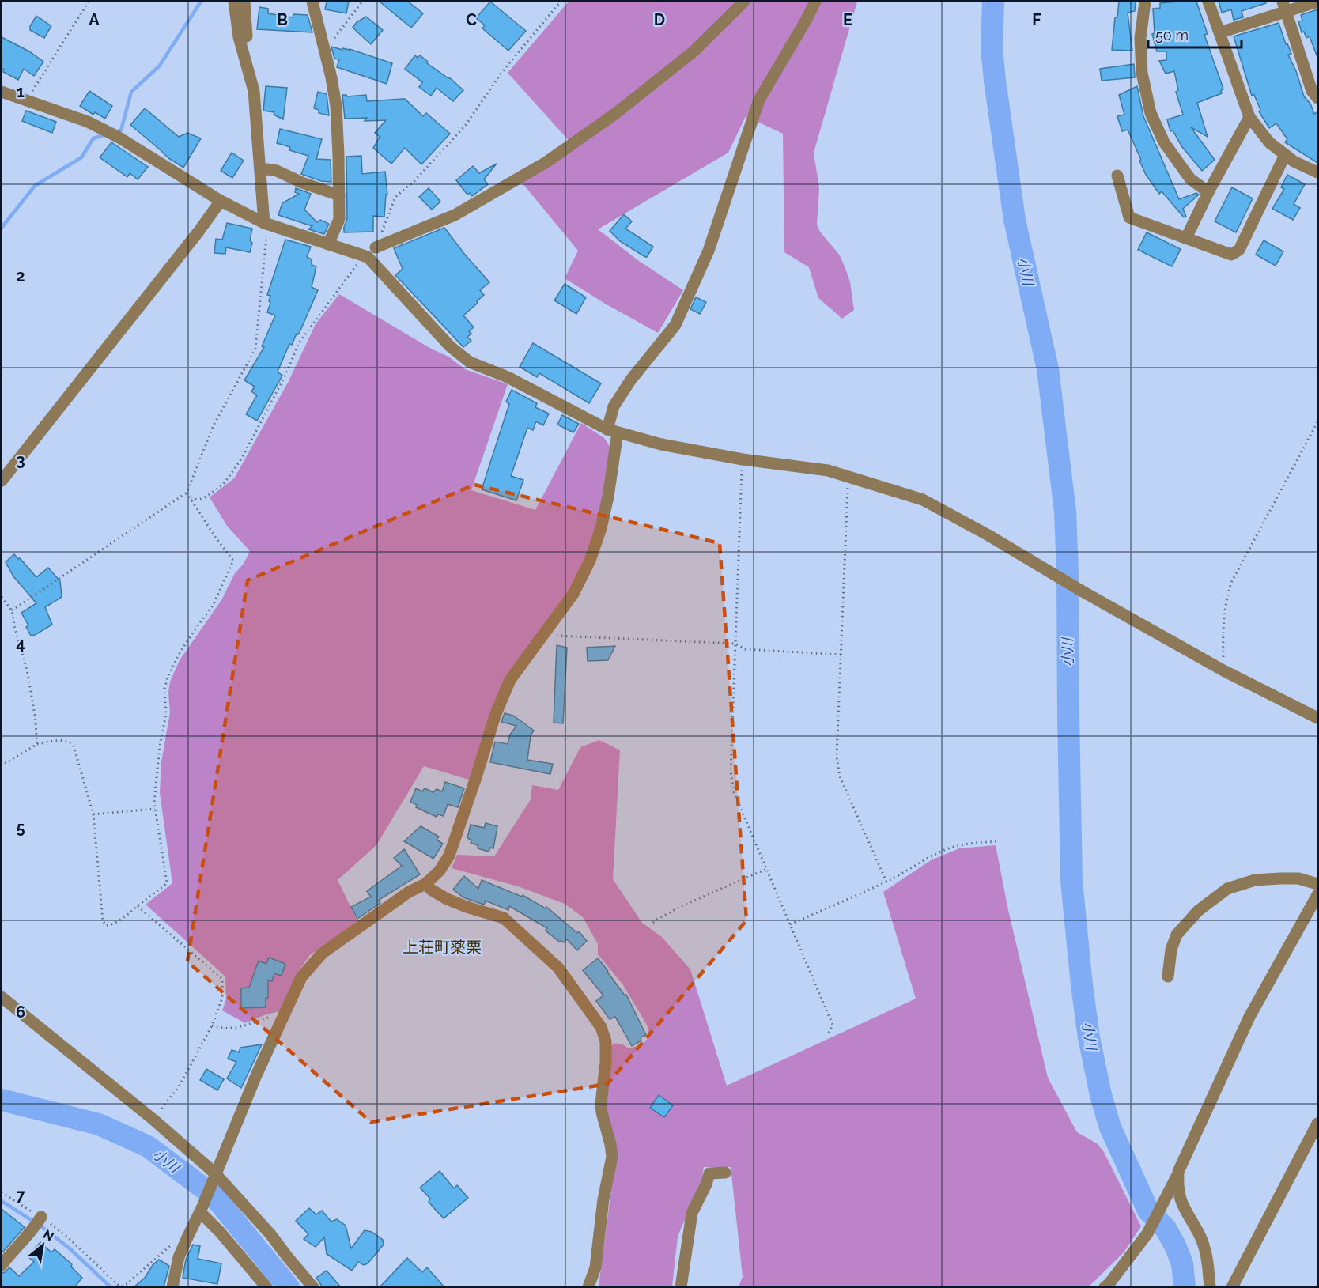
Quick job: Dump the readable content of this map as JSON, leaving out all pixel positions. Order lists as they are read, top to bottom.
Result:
{
  "districts": ["上荘町薬栗"],
  "water": ["小川"],
  "scale_bar": "50 m",
  "north": "top right",
  "grid": {
    "columns": [
      "A",
      "B",
      "C",
      "D",
      "E",
      "F"
    ],
    "rows": [
      "1",
      "2",
      "3",
      "4",
      "5",
      "6",
      "7"
    ]
  }
}
